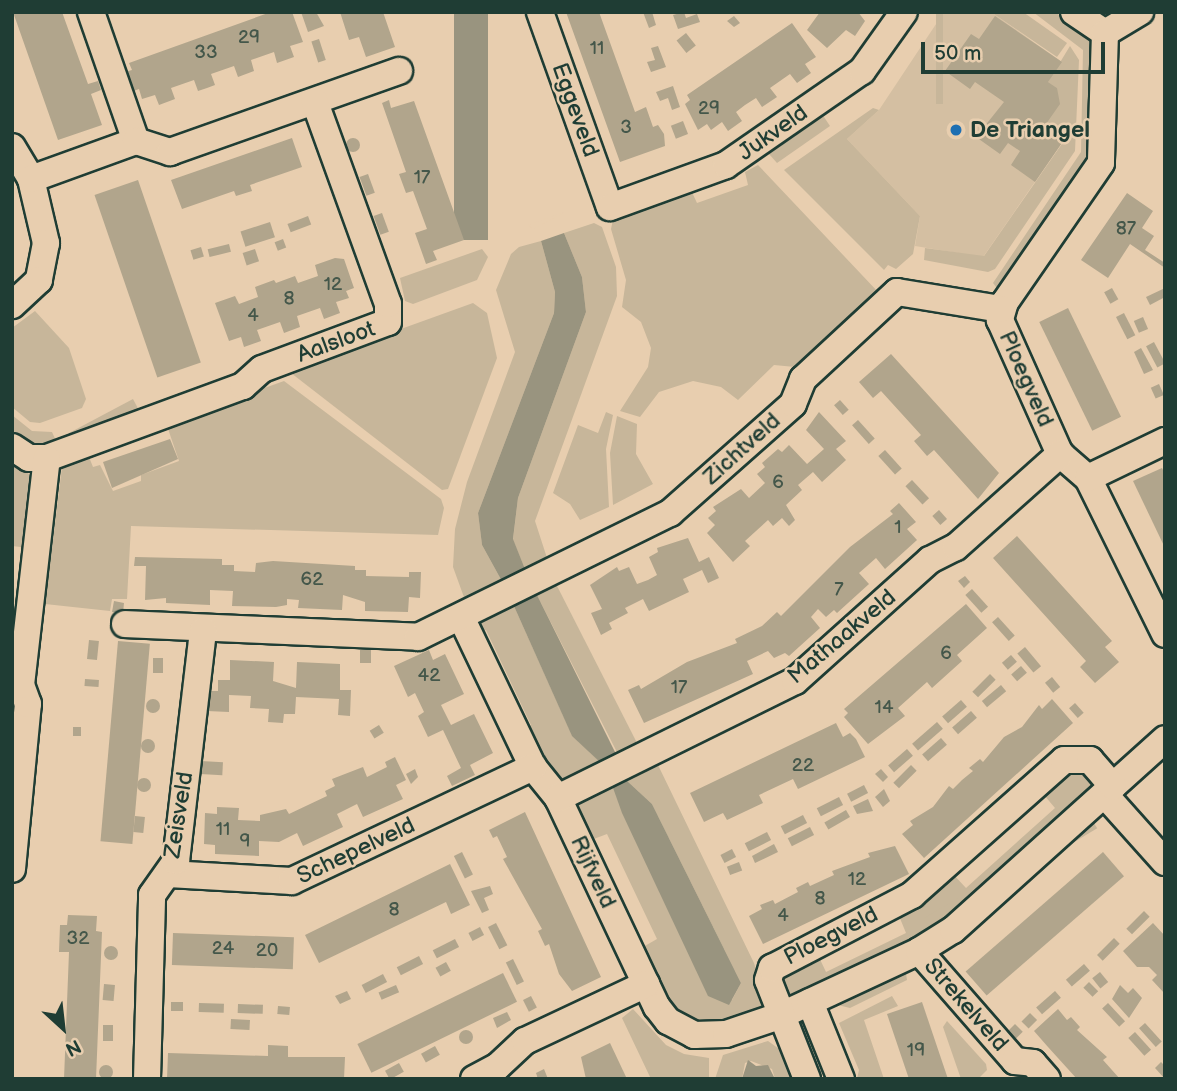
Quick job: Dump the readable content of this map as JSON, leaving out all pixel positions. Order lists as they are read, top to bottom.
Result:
{
  "streets": {
    "street": [
      "Eggeveld",
      "Jukveld",
      "Aalsloot",
      "Ploegveld",
      "Zichtveld",
      "Mathaakveld",
      "Zeisveld",
      "Schepelveld",
      "Rijfveld",
      "Strekelveld"
    ]
  },
  "crossings": [
    ["Eggeveld", "Jukveld"],
    ["Ploegveld", "Zichtveld"],
    ["Ploegveld", "Mathaakveld"],
    ["Ploegveld", "Rijfveld"],
    ["Zichtveld", "Rijfveld"],
    ["Mathaakveld", "Rijfveld"],
    ["Zeisveld", "Schepelveld"],
    ["Schepelveld", "Rijfveld"]
  ],
  "places": ["De Triangel"],
  "house_numbers": [
    "29",
    "11",
    "33",
    "29",
    "3",
    "17",
    "87",
    "12",
    "8",
    "4",
    "6",
    "1",
    "62",
    "7",
    "6",
    "42",
    "17",
    "14",
    "22",
    "11",
    "9",
    "12",
    "8",
    "8",
    "4",
    "32",
    "24",
    "20",
    "19"
  ],
  "scale_bar": "50 m",
  "north": "bottom right"
}
